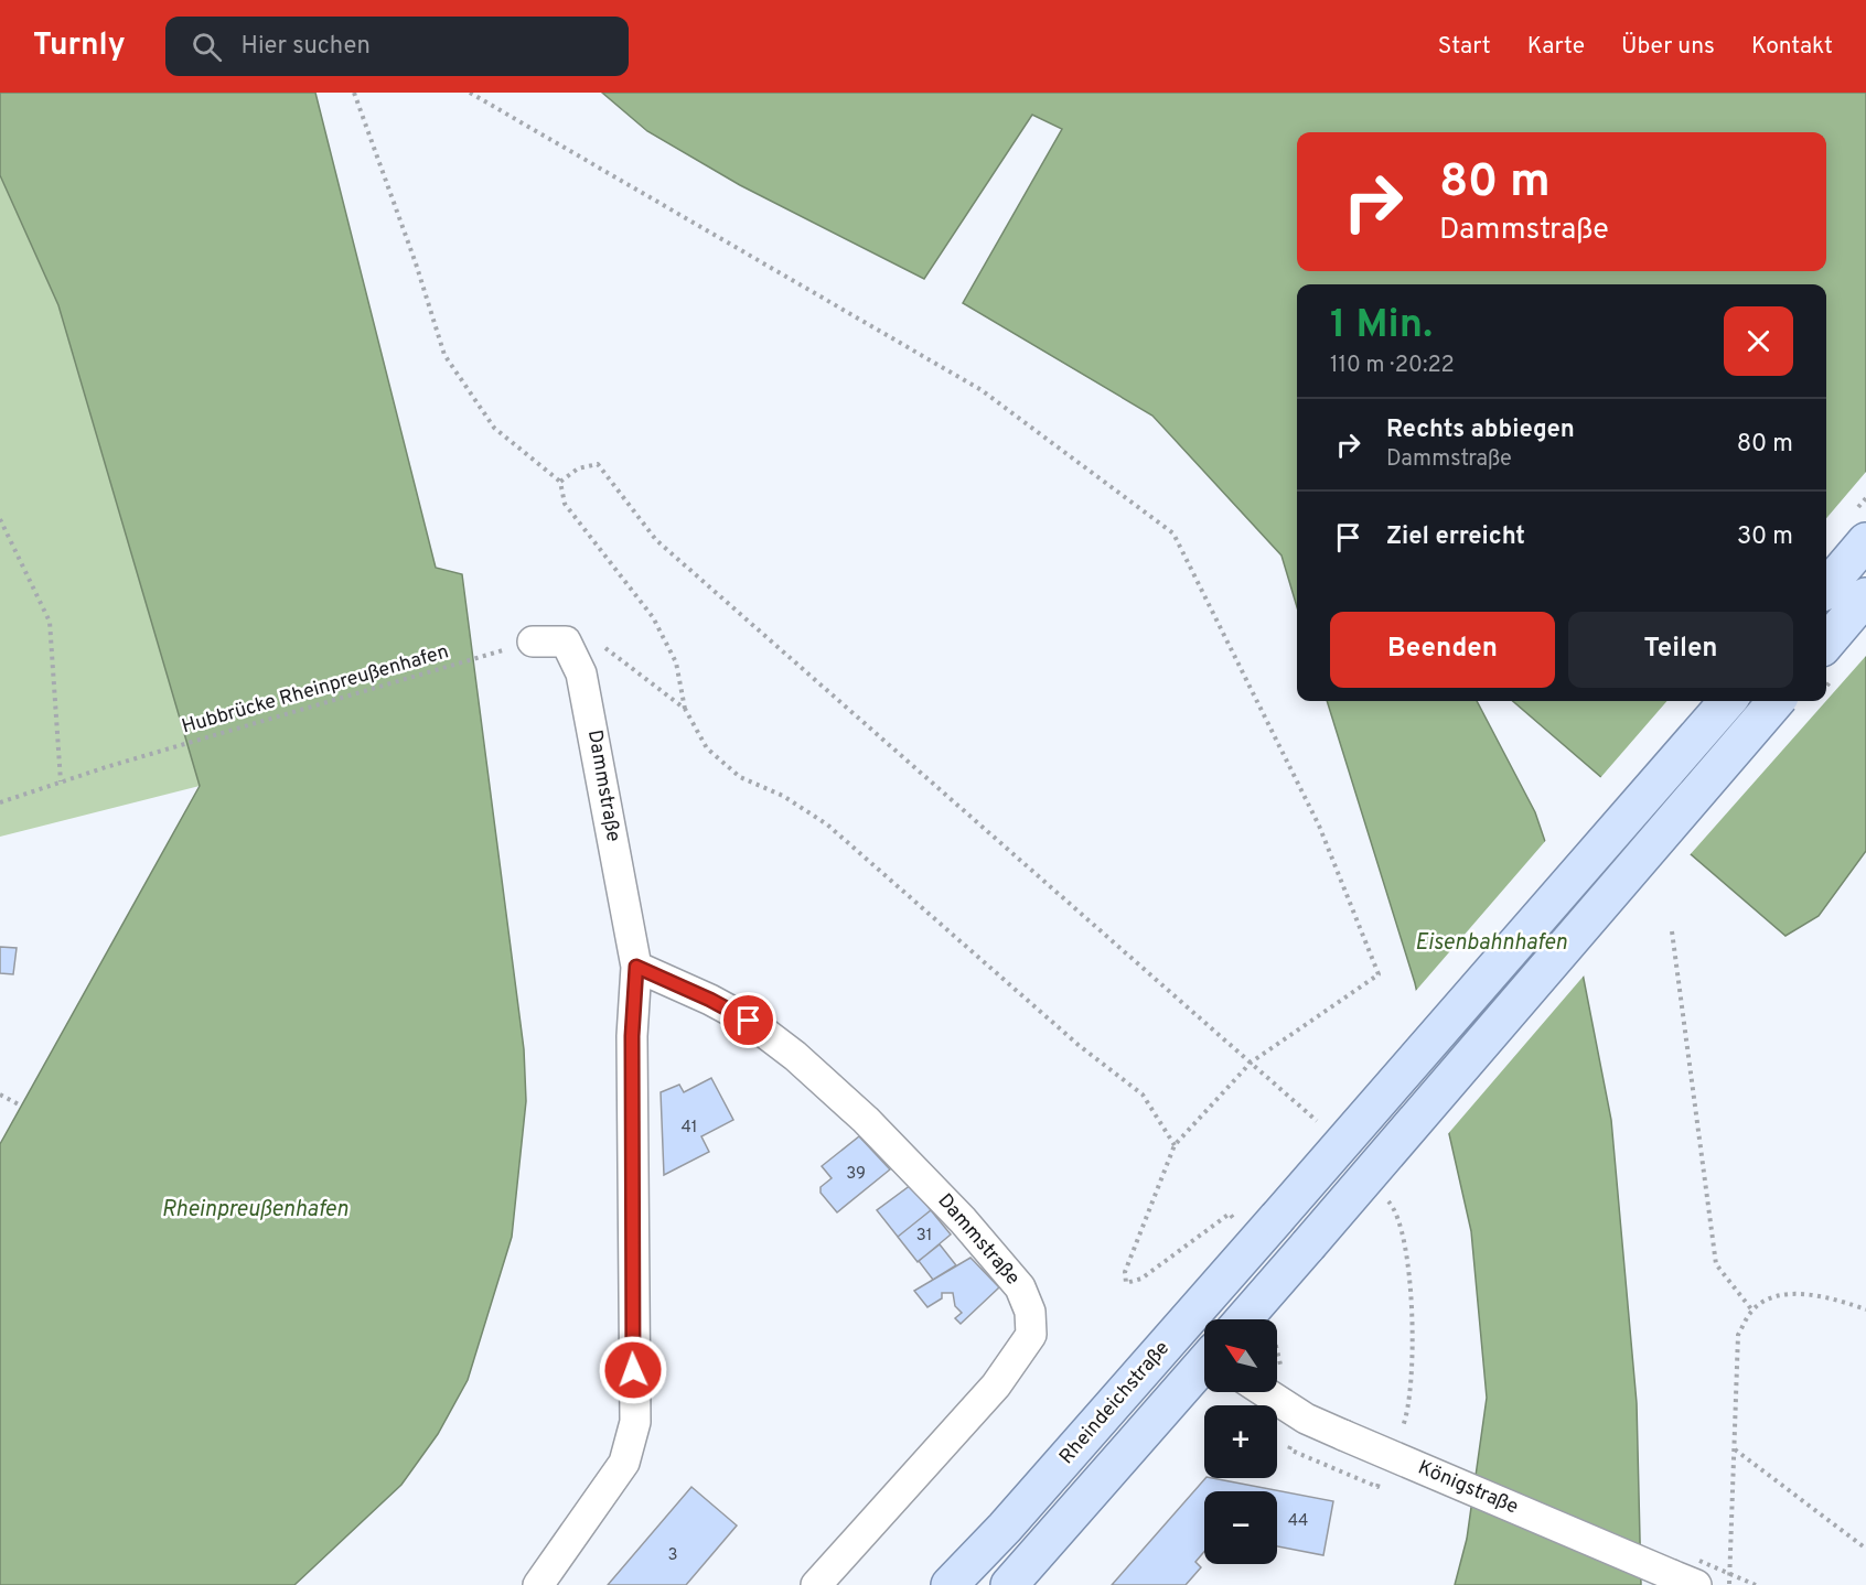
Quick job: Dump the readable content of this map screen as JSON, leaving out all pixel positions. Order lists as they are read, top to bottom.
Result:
{
  "streets": {
    "main road": ["Rheindeichstraße"],
    "street": ["Dammstraße", "Königstraße"],
    "path": ["Hubbrücke Rheinpreußenhafen"]
  },
  "water": ["Eisenbahnhafen", "Rheinpreußenhafen"],
  "house_numbers": [
    "41",
    "39",
    "31",
    "44",
    "3"
  ],
  "north": "top left",
  "page": {
    "header": "Turnly",
    "search": "Hier suchen",
    "nav": [
      "Start",
      "Karte",
      "Über uns",
      "Kontakt"
    ],
    "turn": ["80 m", "Dammstraße"],
    "heading": ["1 Min.", "110 m · 20:22"],
    "list": [
      {
        "name": "Rechts abbiegen",
        "note": "Dammstraße",
        "value": "80 m"
      },
      {
        "name": "Ziel erreicht",
        "value": "30 m"
      }
    ],
    "buttons": ["Beenden", "Teilen"],
    "map_buttons": ["+", "−"]
  }
}
